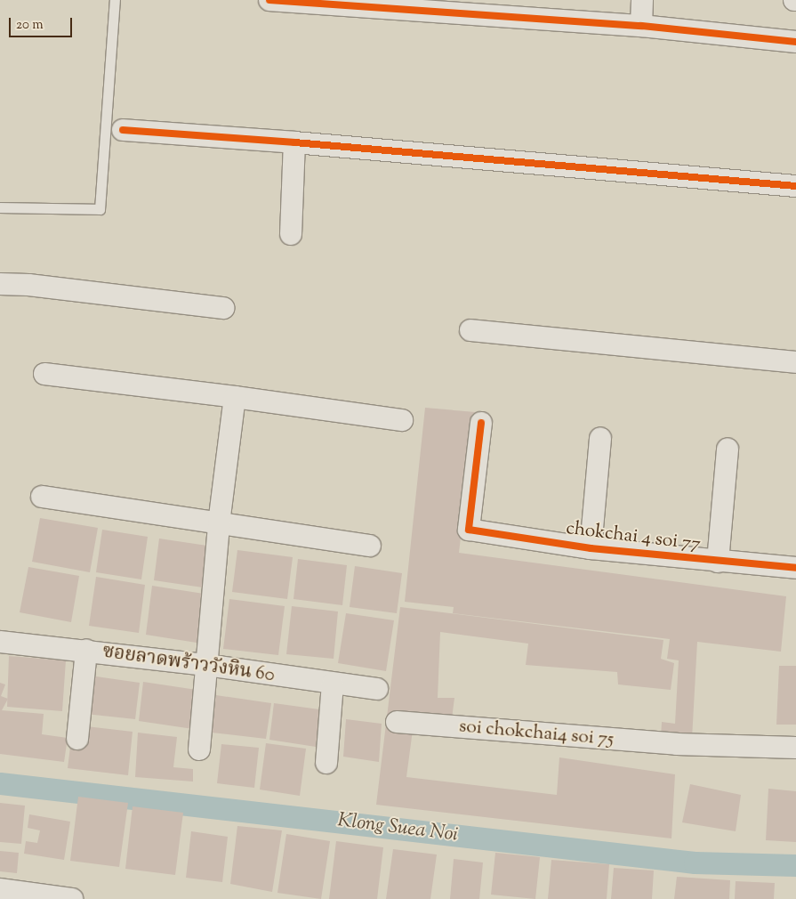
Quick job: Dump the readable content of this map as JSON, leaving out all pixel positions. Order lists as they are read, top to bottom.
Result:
{
  "streets": {
    "street": ["chokchai 4 soi 77", "ซอยลาดพร้าววังหิน 60", "soi chokchai4 soi 75"]
  },
  "water": ["Klong Suea Noi"],
  "scale_bar": "20 m"
}
